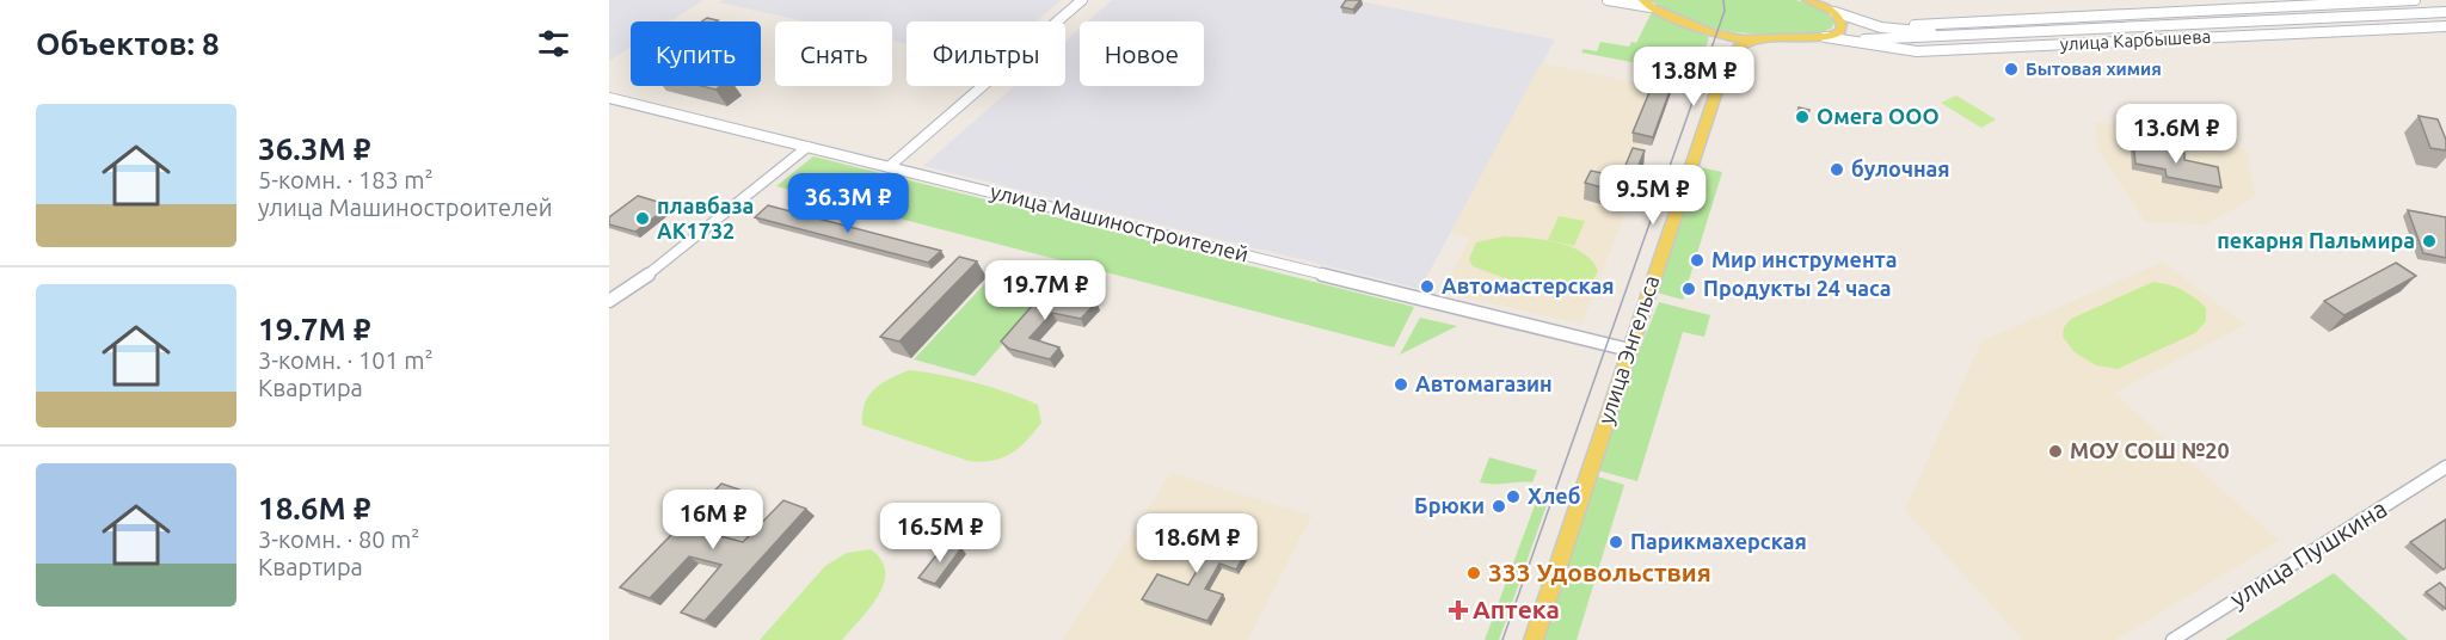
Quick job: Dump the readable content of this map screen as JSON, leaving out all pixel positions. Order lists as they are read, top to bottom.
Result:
{
  "streets": {
    "main road": ["улица Карбышева", "улица Энгельса"],
    "street": ["улица Машиностроителей", "улица Пушкина"]
  },
  "crossings": [
    ["улица Машиностроителей", "улица Энгельса"]
  ],
  "places": {
    "other": [
      "Бытовая химия",
      "Омега ООО",
      "булочная",
      "плавбаза АК1732",
      "пекарня Пальмира",
      "Мир инструмента",
      "Автомастерская",
      "Продукты 24 часа",
      "Автомагазин",
      "МОУ СОШ №20",
      "Хлеб",
      "Брюки",
      "Парикмахерская",
      "333 Удовольствия"
    ],
    "health": ["Аптека"]
  },
  "page": {
    "heading": "Объектов: 8",
    "chip": [
      "Купить",
      "Снять",
      "Фильтры",
      "Новое"
    ],
    "price": [
      "13.8M ₽",
      "13.6M ₽",
      "9.5M ₽",
      "36.3M ₽",
      "19.7M ₽",
      "16M ₽",
      "16.5M ₽",
      "18.6M ₽"
    ],
    "list": [
      {
        "name": "36.3M ₽",
        "note": "5-комн. · 183 m² · улица Машиностроителей"
      },
      {
        "name": "19.7M ₽",
        "note": "3-комн. · 101 m² · Квартира"
      },
      {
        "name": "18.6M ₽",
        "note": "3-комн. · 80 m² · Квартира"
      }
    ]
  }
}
